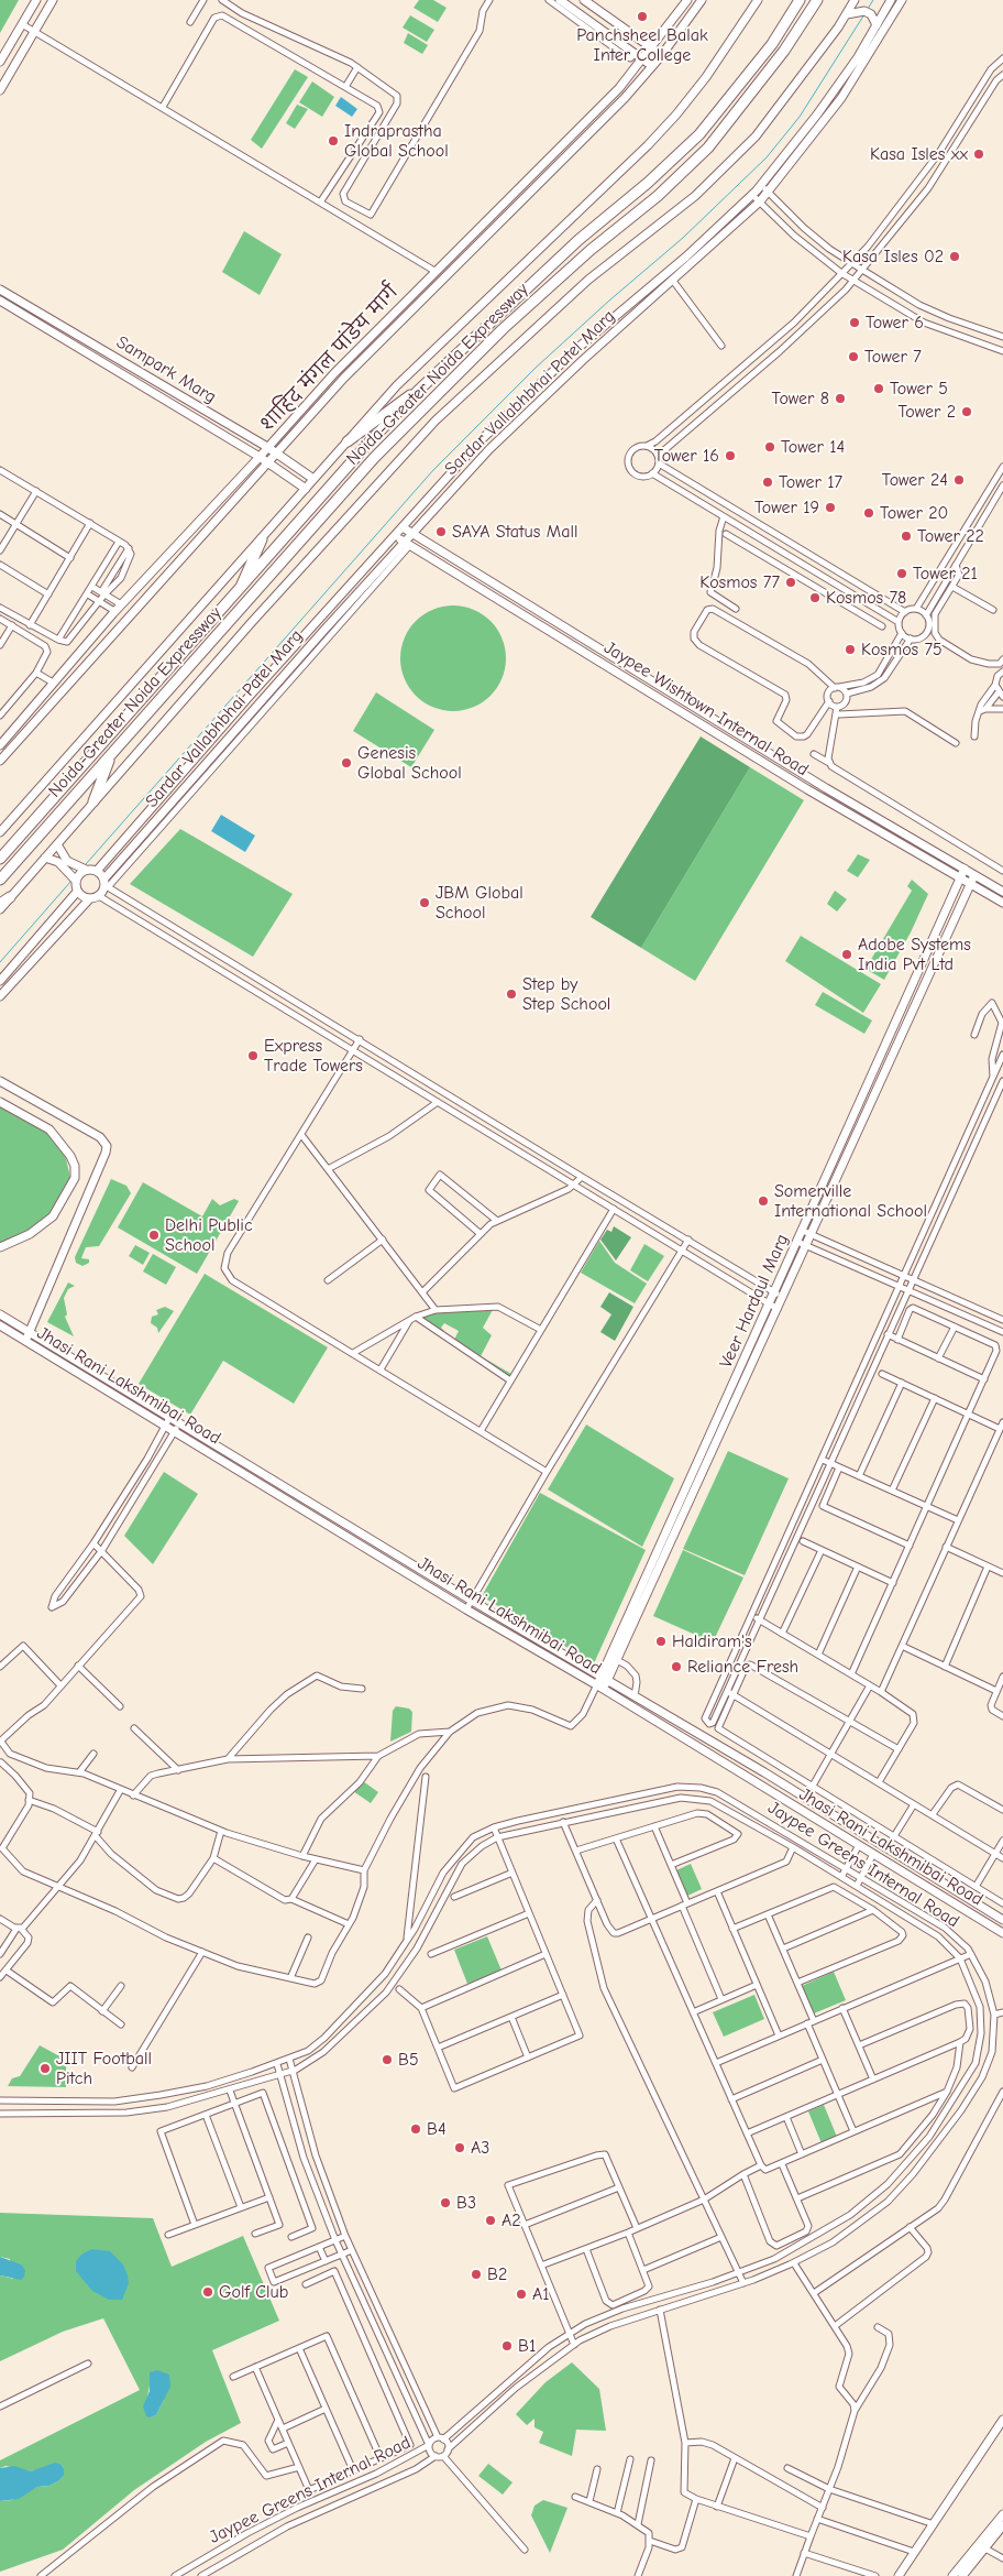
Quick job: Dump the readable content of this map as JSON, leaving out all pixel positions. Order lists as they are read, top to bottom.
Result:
{
  "streets": {
    "highway": ["Noida-Greater Noida Expressway"],
    "street": [
      "शाहिद मंगल पांडेय मार्ग",
      "Sampark Marg",
      "Sardar Vallabhbhai Patel Marg",
      "Jaypee Wishtown Internal Road",
      "Veer Hardaul Marg",
      "Jhasi Rani Lakshmibai Road",
      "Jaypee Greens Internal Road"
    ]
  },
  "crossings": [
    ["शाहिद मंगल पांडेय मार्ग", "Sampark Marg"],
    ["Sardar Vallabhbhai Patel Marg", "Jaypee Wishtown Internal Road"],
    ["Jaypee Wishtown Internal Road", "Veer Hardaul Marg"],
    ["Veer Hardaul Marg", "Jhasi Rani Lakshmibai Road"]
  ],
  "places": [
    "Panchsheel Balak Inter College",
    "Indraprastha Global School",
    "Kasa Isles xx",
    "Kasa Isles 02",
    "Tower 6",
    "Tower 7",
    "Tower 5",
    "Tower 8",
    "Tower 2",
    "Tower 14",
    "Tower 16",
    "Tower 24",
    "Tower 17",
    "Tower 19",
    "Tower 20",
    "SAYA Status Mall",
    "Tower 22",
    "Tower 21",
    "Kosmos 77",
    "Kosmos 78",
    "Kosmos 75",
    "Genesis Global School",
    "JBM Global School",
    "Adobe Systems India Pvt Ltd",
    "Step by Step School",
    "Express Trade Towers",
    "Somerville International School",
    "Delhi Public School",
    "Haldiram's",
    "Reliance Fresh",
    "B5",
    "JIIT Football Pitch",
    "B4",
    "A3",
    "B3",
    "A2",
    "B2",
    "Golf Club",
    "A1",
    "B1"
  ]
}
